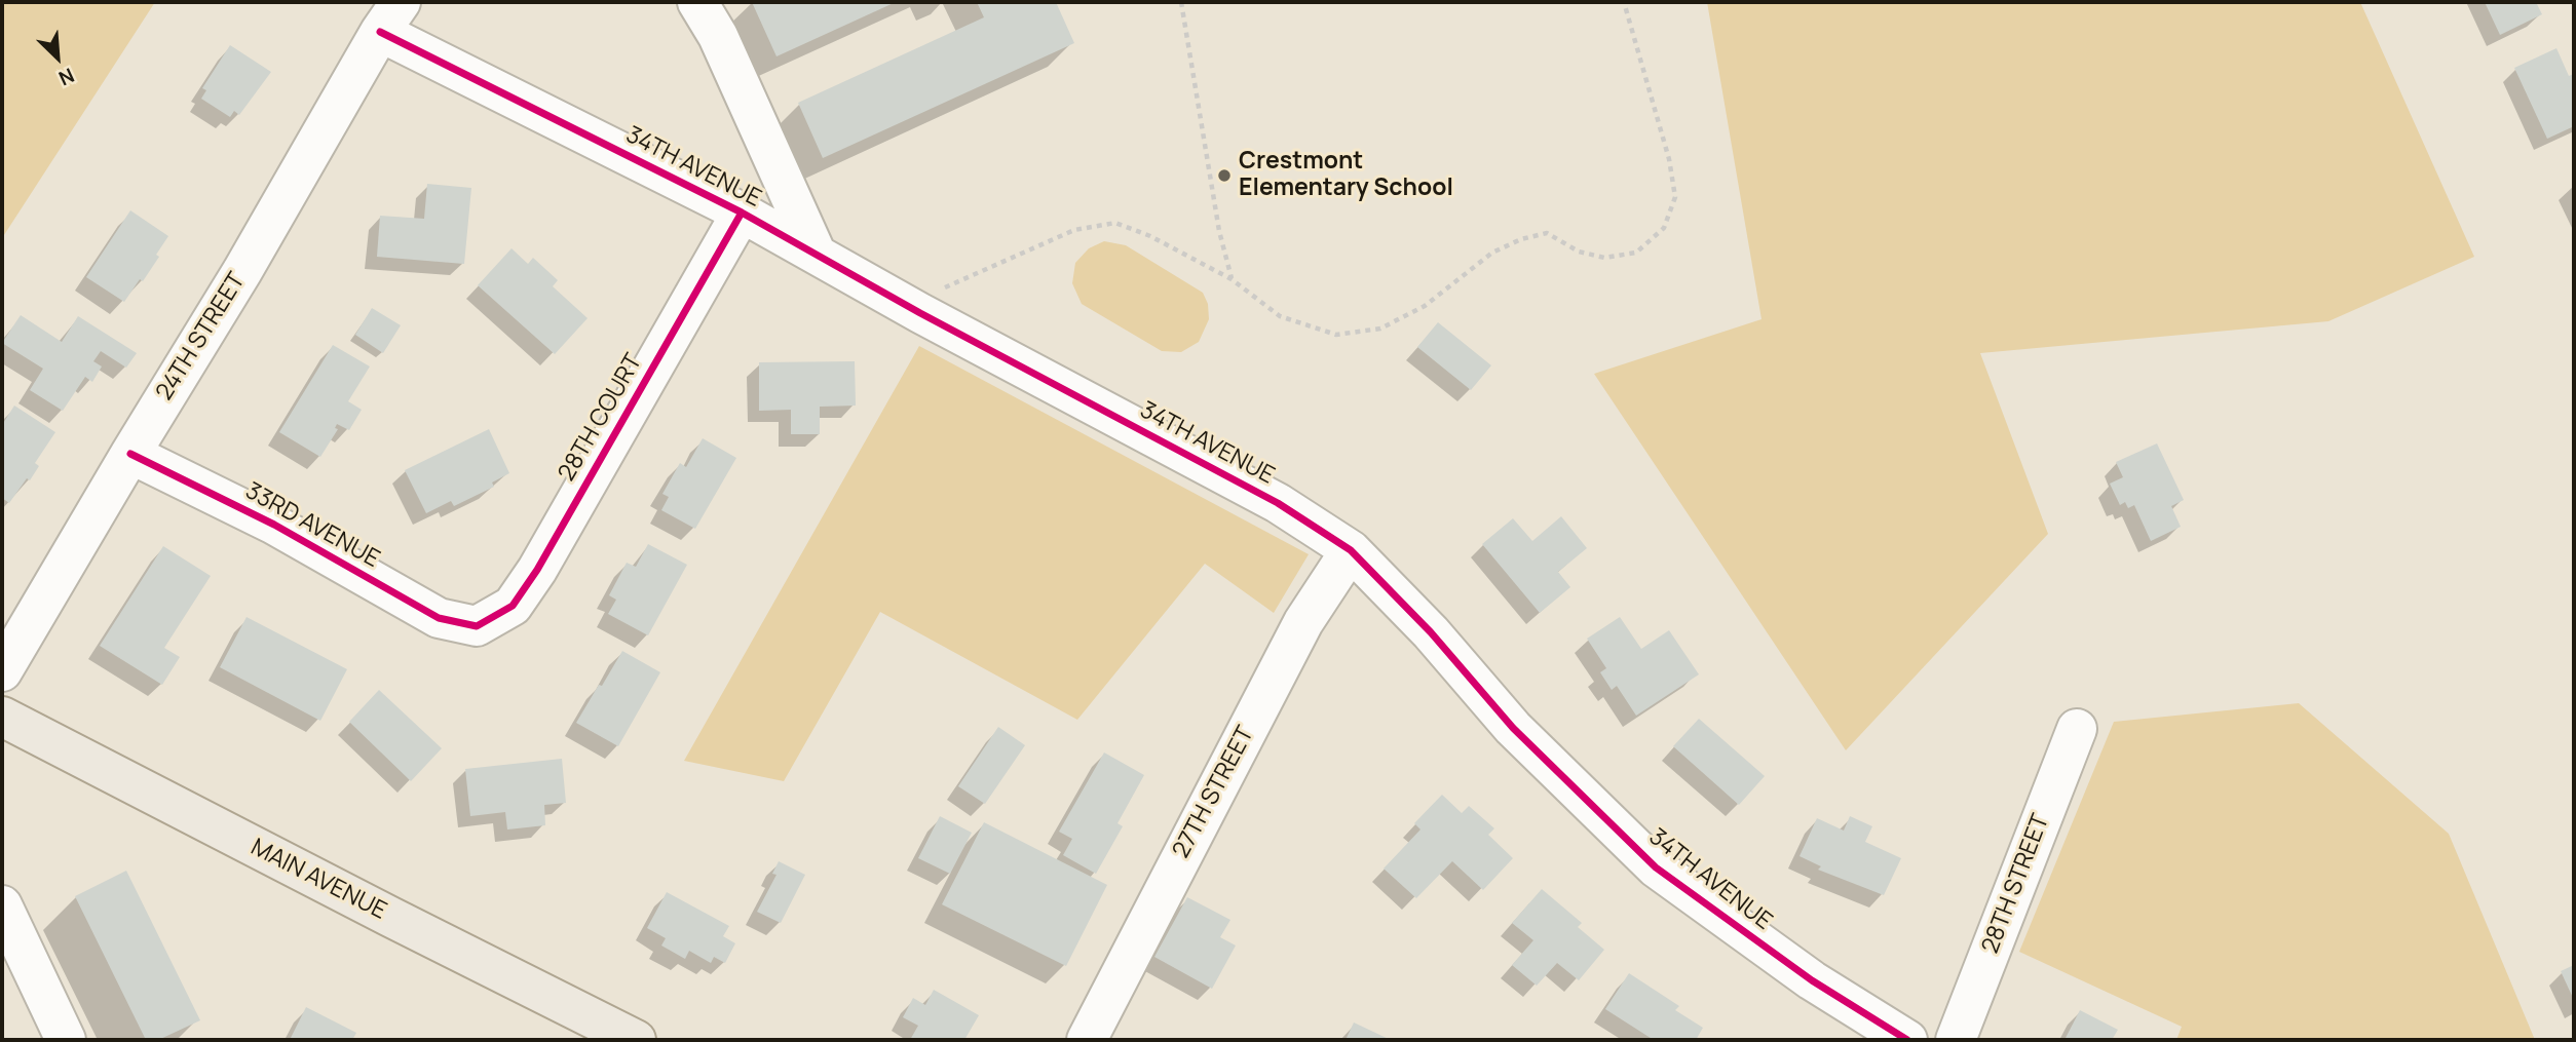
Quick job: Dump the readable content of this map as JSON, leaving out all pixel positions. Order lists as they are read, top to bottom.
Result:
{
  "streets": {
    "main road": ["MAIN AVENUE"],
    "street": [
      "34TH AVENUE",
      "24TH STREET",
      "28TH COURT",
      "33RD AVENUE",
      "27TH STREET",
      "28TH STREET"
    ]
  },
  "crossings": [
    ["34TH AVENUE", "24TH STREET"],
    ["34TH AVENUE", "28TH COURT"],
    ["34TH AVENUE", "27TH STREET"],
    ["24TH STREET", "33RD AVENUE"],
    ["28TH COURT", "33RD AVENUE"]
  ],
  "places": ["Crestmont Elementary School"],
  "north": "bottom right"
}
